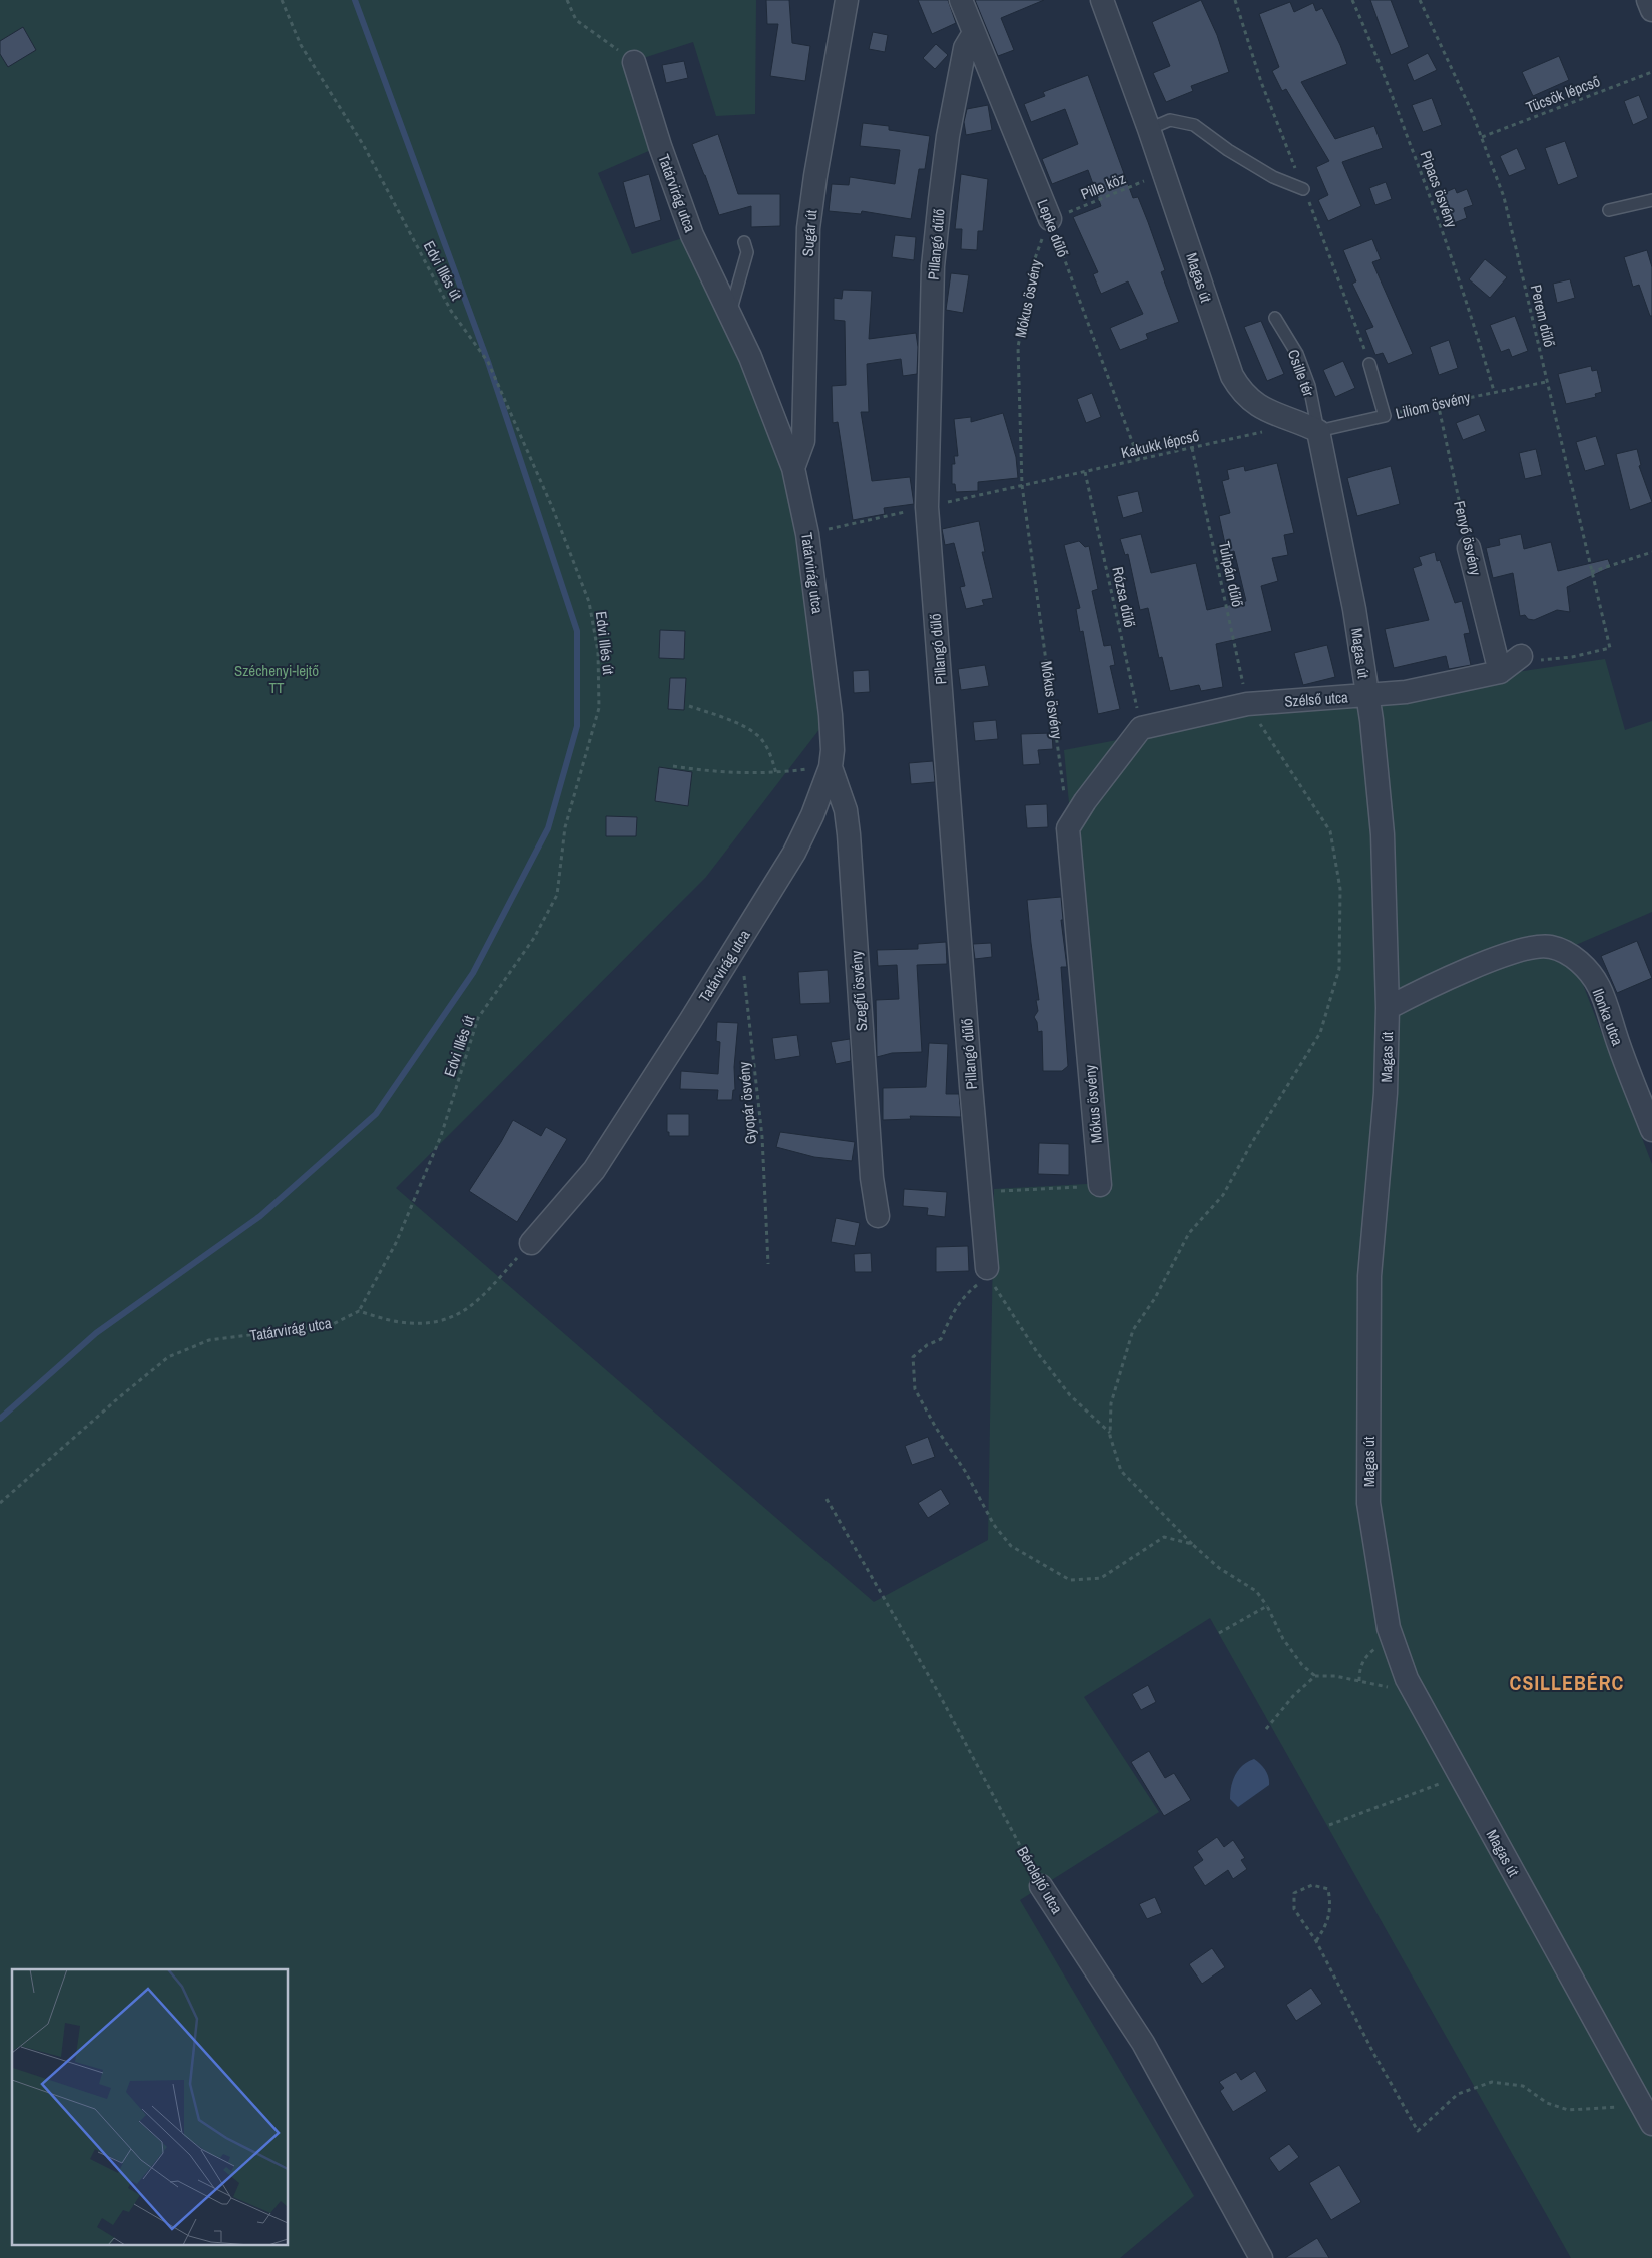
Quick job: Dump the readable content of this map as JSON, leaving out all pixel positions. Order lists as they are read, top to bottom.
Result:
{
  "streets": {
    "street": [
      "Tatárvirág utca",
      "Lepke dűlő",
      "Sugár út",
      "Pillangó dűlő",
      "Magas út",
      "Mókus ösvény",
      "Fenyő ösvény",
      "Szélső utca",
      "Szegfű ösvény",
      "Ilonka utca",
      "Bérclejtő utca"
    ],
    "lane": ["Csille tér", "Liliom ösvény"],
    "path": [
      "Tücsök lépcső",
      "Pille köz",
      "Pipacs ösvény",
      "Edvi Illés út",
      "Perem dűlő",
      "Kakukk lépcső",
      "Tulipán dűlő",
      "Rózsa dűlő",
      "Gyopár ösvény"
    ]
  },
  "crossings": [
    ["Tücsök lépcső", "Perem dűlő"],
    ["Pille köz", "Lepke dűlő"],
    ["Pille köz", "Magas út"],
    ["Pille köz", "Mókus ösvény"],
    ["Pipacs ösvény", "Liliom ösvény"],
    ["Tatárvirág utca", "Sugár út"],
    ["Tatárvirág utca", "Edvi Illés út"],
    ["Tatárvirág utca", "Szegfű ösvény"],
    ["Tatárvirág utca", "Gyopár ösvény"],
    ["Lepke dűlő", "Pillangó dűlő"],
    ["Lepke dűlő", "Mókus ösvény"],
    ["Lepke dűlő", "Kakukk lépcső"],
    ["Magas út", "Csille tér"],
    ["Magas út", "Liliom ösvény"],
    ["Magas út", "Szélső utca"],
    ["Magas út", "Ilonka utca"],
    ["Mókus ösvény", "Kakukk lépcső"],
    ["Perem dűlő", "Liliom ösvény"],
    ["Perem dűlő", "Szélső utca"],
    ["Csille tér", "Liliom ösvény"],
    ["Liliom ösvény", "Fenyő ösvény"],
    ["Kakukk lépcső", "Tulipán dűlő"],
    ["Kakukk lépcső", "Rózsa dűlő"],
    ["Fenyő ösvény", "Szélső utca"],
    ["Tulipán dűlő", "Szélső utca"],
    ["Rózsa dűlő", "Szélső utca"]
  ],
  "districts": ["CSILLEBÉRC"],
  "parks": ["Széchenyi-lejtő TT"]
}
